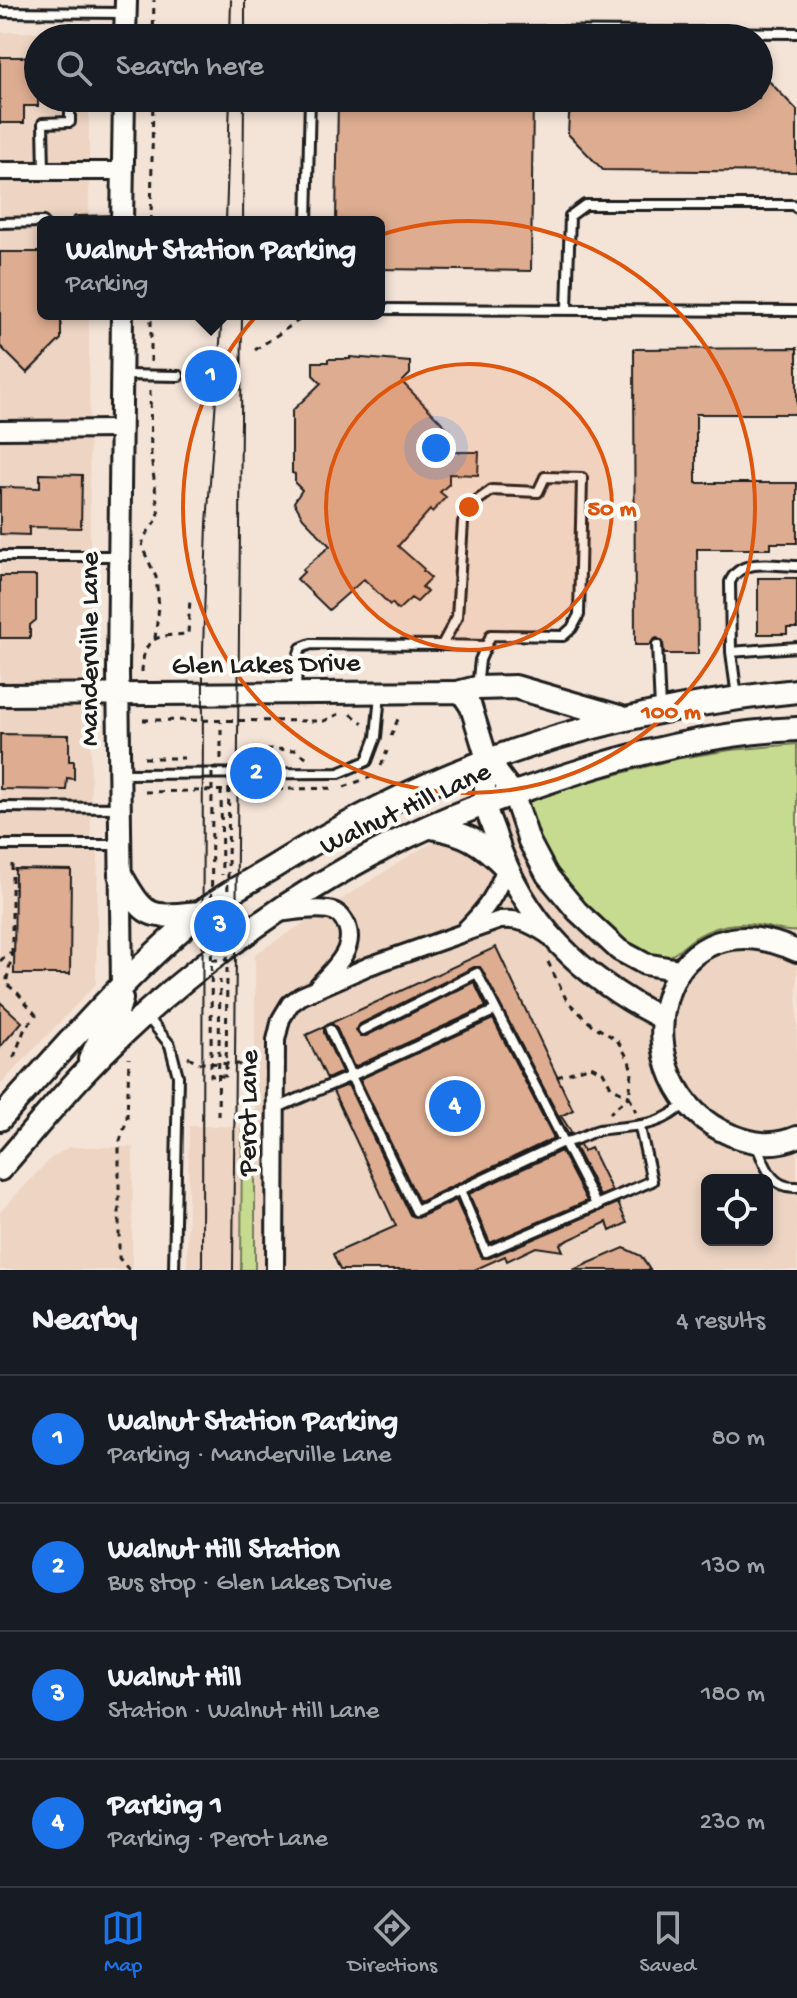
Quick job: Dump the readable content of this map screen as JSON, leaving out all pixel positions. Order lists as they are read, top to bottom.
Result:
{
  "streets": {
    "main road": ["Walnut Hill Lane"],
    "street": ["Manderville Lane", "Glen Lakes Drive", "Perot Lane"]
  },
  "crossings": [
    ["Manderville Lane", "Glen Lakes Drive"],
    ["Manderville Lane", "Walnut Hill Lane"]
  ],
  "page": {
    "search": "Search here",
    "popup": ["Walnut Station Parking", "Parking"],
    "pins": [
      "1",
      "2",
      "3",
      "4"
    ],
    "heading": ["Nearby", "4 results"],
    "list": [
      {
        "mark": "1",
        "name": "Walnut Station Parking",
        "note": "Parking · Manderville Lane",
        "value": "80 m"
      },
      {
        "mark": "2",
        "name": "Walnut Hill Station",
        "note": "Bus stop · Glen Lakes Drive",
        "value": "130 m"
      },
      {
        "mark": "3",
        "name": "Walnut Hill",
        "note": "Station · Walnut Hill Lane",
        "value": "180 m"
      },
      {
        "mark": "4",
        "name": "Parking 1",
        "note": "Parking · Perot Lane",
        "value": "230 m"
      }
    ],
    "nav": ["Map", "Directions", "Saved"]
  },
  "rings": ["50 m", "100 m"]
}
